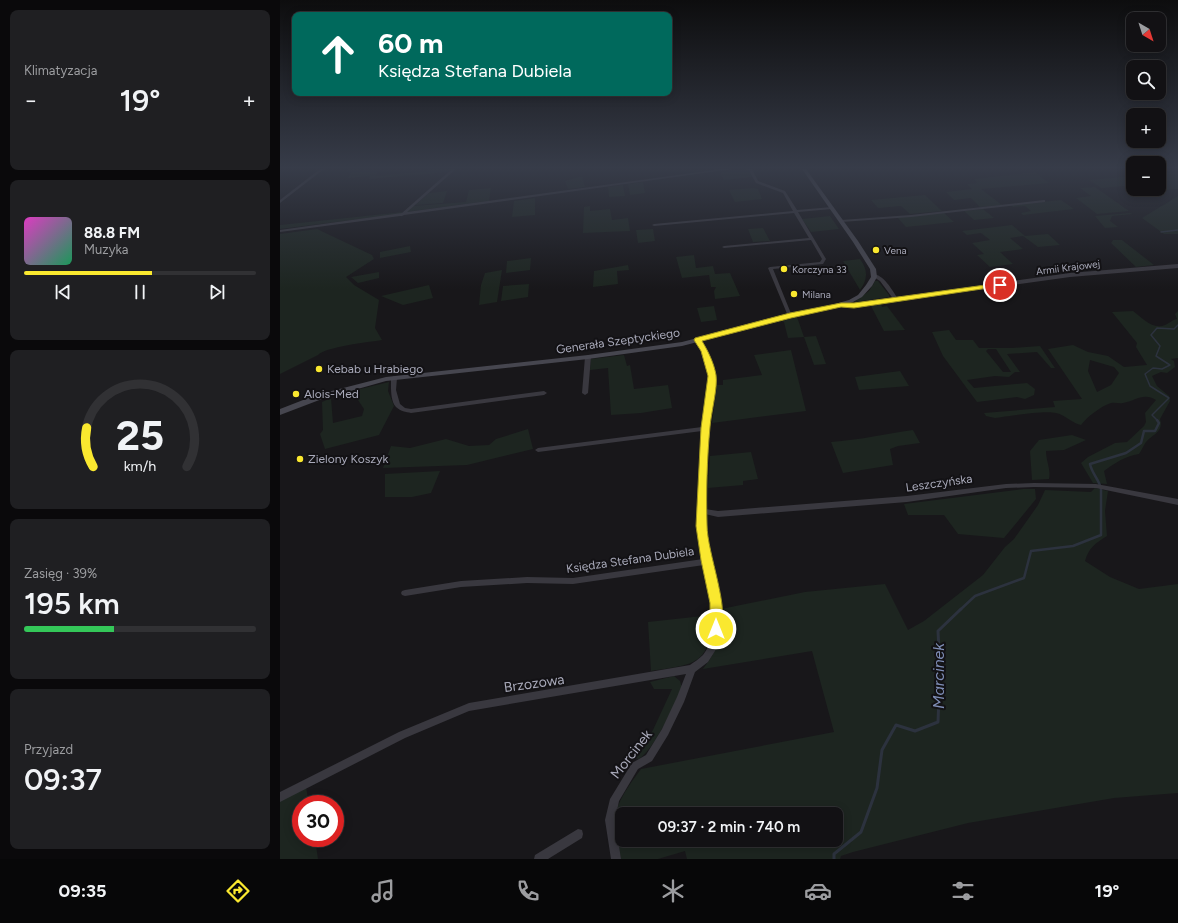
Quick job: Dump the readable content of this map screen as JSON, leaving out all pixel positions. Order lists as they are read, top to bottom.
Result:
{
  "streets": {
    "main road": ["Generała Szeptyckiego"],
    "street": [
      "Armii Krajowej",
      "Leszczyńska",
      "Księdza Stefana Dubiela",
      "Brzozowa",
      "Morcinek"
    ]
  },
  "crossings": [
    ["Armii Krajowej", "Generała Szeptyckiego"],
    ["Generała Szeptyckiego", "Księdza Stefana Dubiela"],
    ["Leszczyńska", "Księdza Stefana Dubiela"],
    ["Brzozowa", "Morcinek"]
  ],
  "water": ["Marcinek"],
  "places": [
    "Vena",
    "Korczyna 33",
    "Milana",
    "Kebab u Hrabiego",
    "Alois-Med",
    "Zielony Koszyk"
  ],
  "north": "bottom right",
  "page": {
    "tile": [
      "Klimatyzacja",
      ["Zasięg · 39%", "195 km"],
      ["Przyjazd", "09:37"]
    ],
    "map_buttons": ["+", "−"],
    "turn": ["60 m", "Księdza Stefana Dubiela"],
    "heat": ["−", "19°", "+"],
    "song": ["88.8 FM", "Muzyka"],
    "limit": "30",
    "trip": "09:37 · 2 min · 740 m",
    "tabs": ["09:35", "19°"],
    "gauge": ["25", "km/h"]
  }
}
